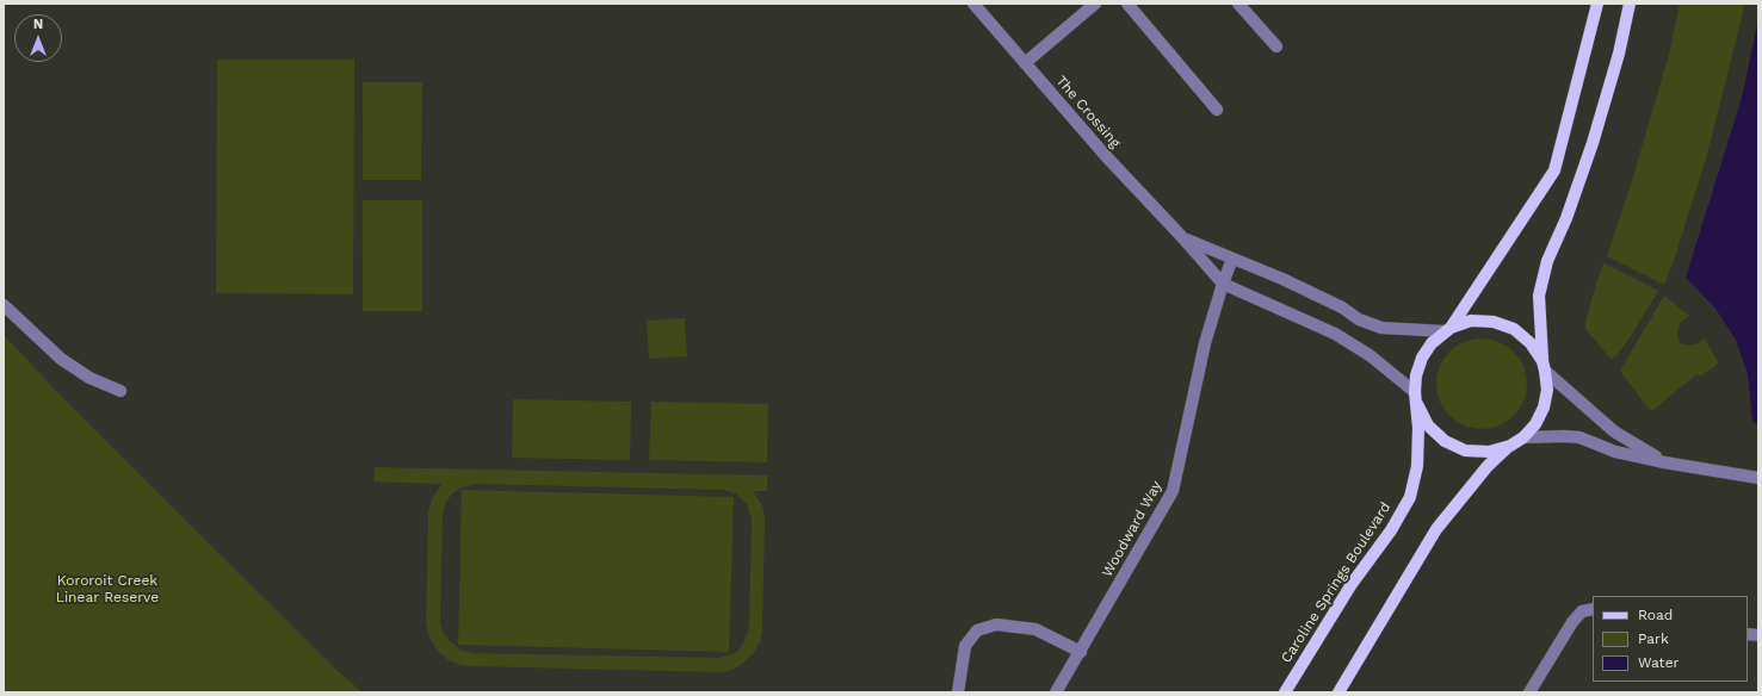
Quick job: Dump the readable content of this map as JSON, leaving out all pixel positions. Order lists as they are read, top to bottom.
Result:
{
  "streets": {
    "main road": ["Caroline Springs Boulevard"],
    "street": ["The Crossing", "Woodward Way"]
  },
  "crossings": [
    ["The Crossing", "Woodward Way"],
    ["The Crossing", "Caroline Springs Boulevard"]
  ],
  "parks": ["Kororoit Creek Linear Reserve"],
  "legend": ["Road", "Park", "Water"],
  "north": "top"
}
